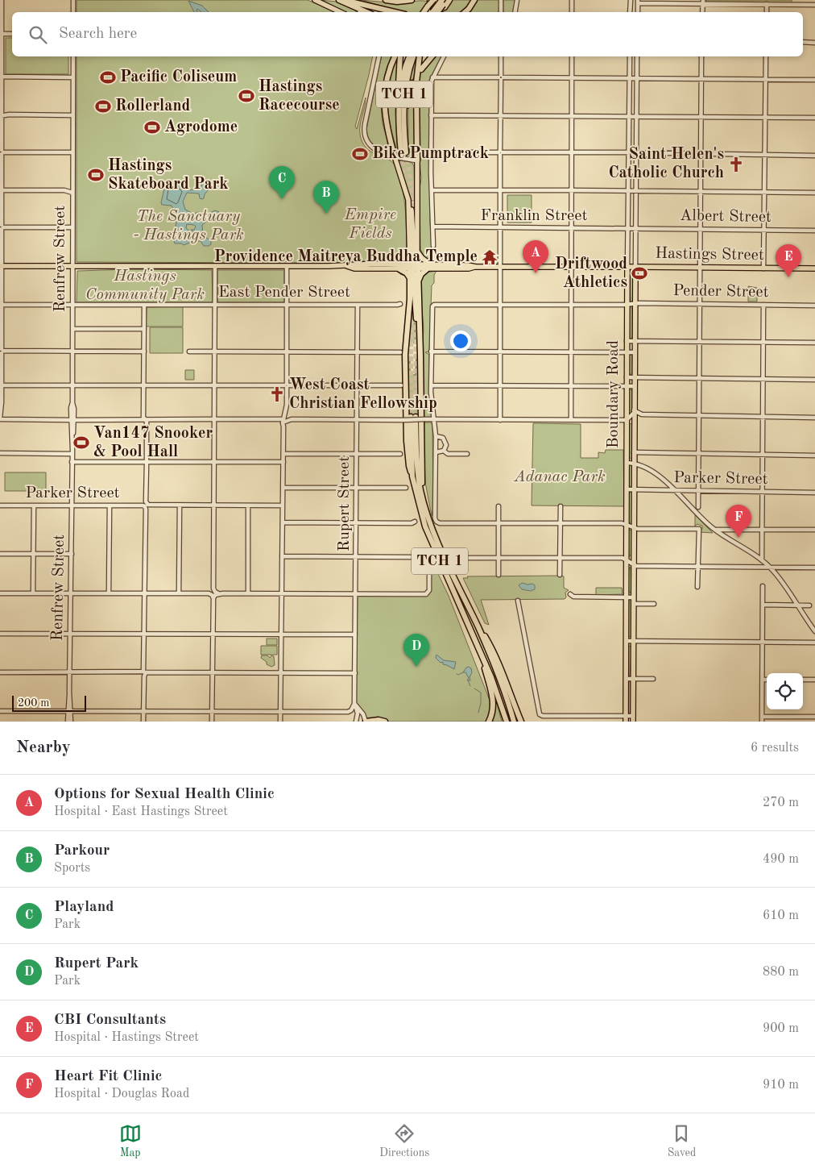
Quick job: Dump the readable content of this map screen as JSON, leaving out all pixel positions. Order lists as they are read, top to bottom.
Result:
{
  "streets": {
    "highway": ["TCH 1"],
    "main road": ["Hastings Street", "Boundary Road"],
    "street": [
      "Franklin Street",
      "Albert Street",
      "Renfrew Street",
      "Pender Street",
      "East Pender Street",
      "Parker Street",
      "Rupert Street"
    ]
  },
  "crossings": [
    ["Franklin Street", "Albert Street"],
    ["Franklin Street", "Boundary Road"],
    ["Albert Street", "Boundary Road"],
    ["Hastings Street", "Renfrew Street"],
    ["Hastings Street", "Boundary Road"],
    ["Renfrew Street", "East Pender Street"],
    ["Renfrew Street", "Parker Street"],
    ["Pender Street", "Boundary Road"],
    ["East Pender Street", "Rupert Street"],
    ["Boundary Road", "Parker Street"]
  ],
  "parks": [
    "Empire Fields",
    "The Sanctuary - Hastings Park",
    "Hastings Community Park",
    "Adanac Park"
  ],
  "places": {
    "sports": [
      "Pacific Coliseum",
      "Hastings Racecourse",
      "Rollerland",
      "Agrodome",
      "Bike Pumptrack",
      "Hastings Skateboard Park",
      "Driftwood Athletics",
      "Van147 Snooker & Pool Hall"
    ],
    "church": ["Saint Helen's Catholic Church", "West Coast Christian Fellowship"],
    "temple": ["Providence Maitreya Buddha Temple"]
  },
  "scale_bar": "200 m",
  "page": {
    "search": "Search here",
    "pins": [
      "C",
      "B",
      "A",
      "E",
      "F",
      "D"
    ],
    "scale": "200 m",
    "heading": ["Nearby", "6 results"],
    "list": [
      {
        "mark": "A",
        "name": "Options for Sexual Health Clinic",
        "note": "Hospital · East Hastings Street",
        "value": "270 m"
      },
      {
        "mark": "B",
        "name": "Parkour",
        "note": "Sports",
        "value": "490 m"
      },
      {
        "mark": "C",
        "name": "Playland",
        "note": "Park",
        "value": "610 m"
      },
      {
        "mark": "D",
        "name": "Rupert Park",
        "note": "Park",
        "value": "880 m"
      },
      {
        "mark": "E",
        "name": "CBI Consultants",
        "note": "Hospital · Hastings Street",
        "value": "900 m"
      },
      {
        "mark": "F",
        "name": "Heart Fit Clinic",
        "note": "Hospital · Douglas Road",
        "value": "910 m"
      }
    ],
    "nav": ["Map", "Directions", "Saved"]
  }
}
